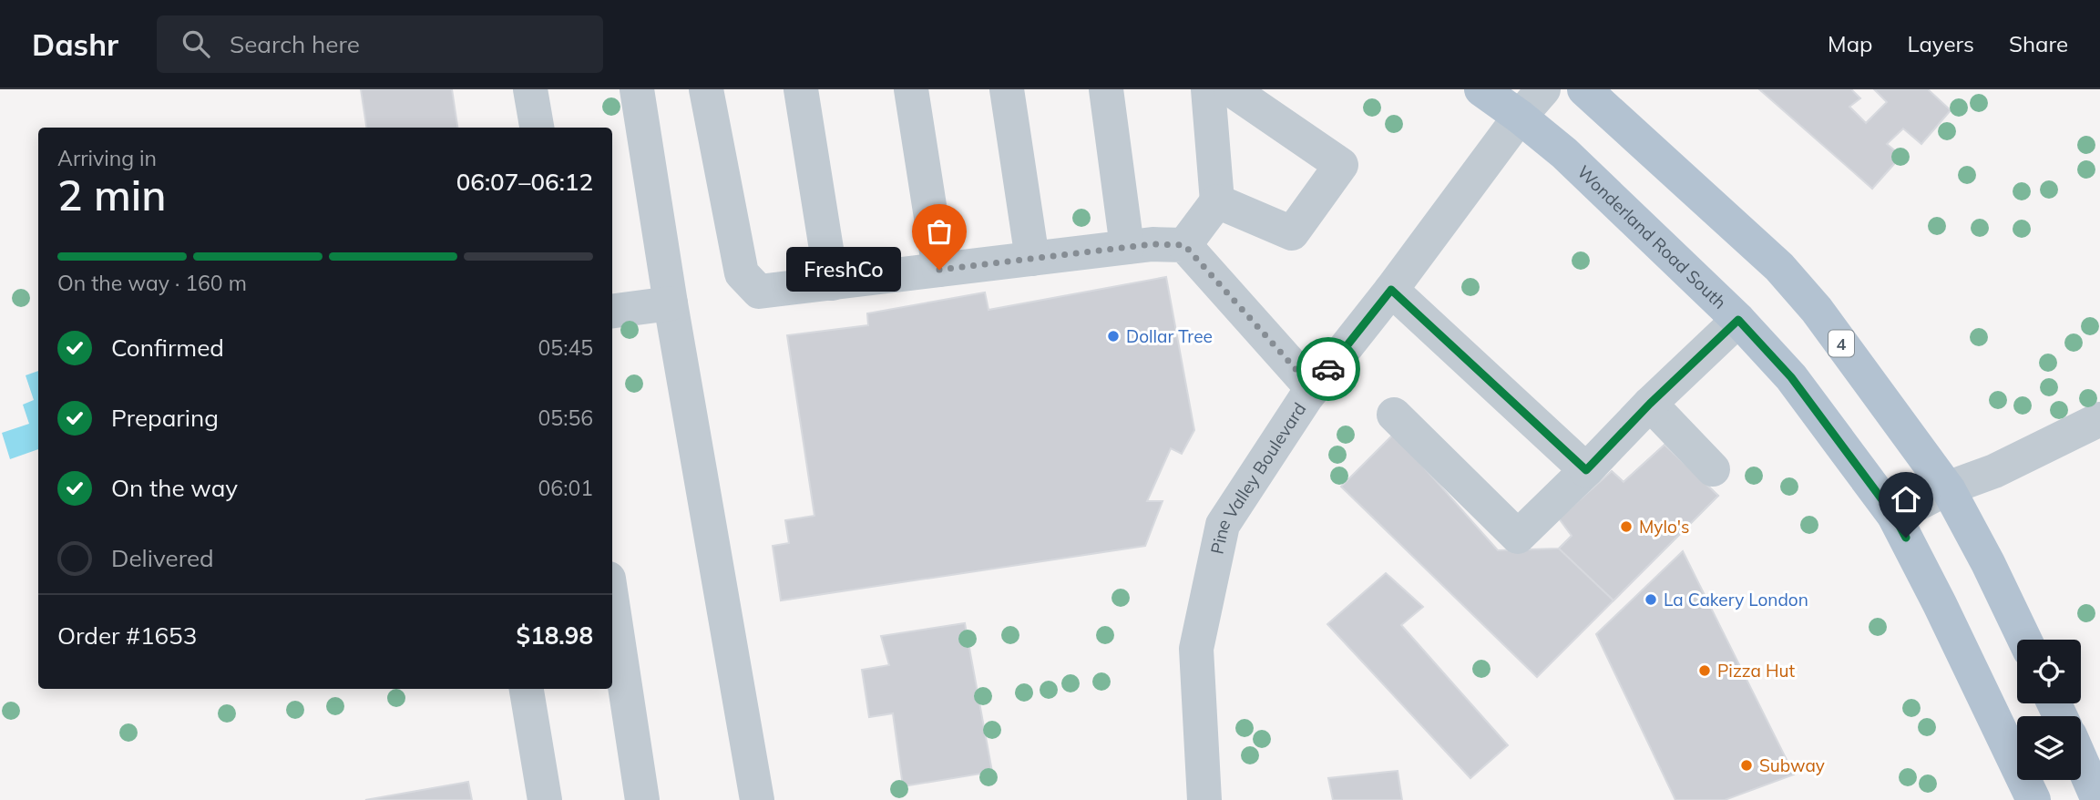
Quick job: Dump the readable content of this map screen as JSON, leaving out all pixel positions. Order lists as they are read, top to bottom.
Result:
{
  "streets": {
    "main road": ["Wonderland Road South", "4"],
    "street": ["Pine Valley Boulevard"]
  },
  "crossings": [
    ["Wonderland Road South", "Pine Valley Boulevard"]
  ],
  "places": [
    "FreshCo",
    "Dollar Tree",
    "Mylo's",
    "La Cakery London",
    "Pizza Hut",
    "Subway"
  ],
  "page": {
    "header": "Dashr",
    "search": "Search here",
    "nav": ["Map", "Layers", "Share"],
    "heading": ["2 min", "Arriving in", "06:07–06:12"],
    "panel": ["Order #1653", "$18.98"],
    "bar": "On the way · 160 m",
    "bubble": "FreshCo",
    "list": [
      ["Confirmed", "05:45"],
      ["Preparing", "05:56"],
      ["On the way", "06:01"],
      "Delivered"
    ]
  }
}
